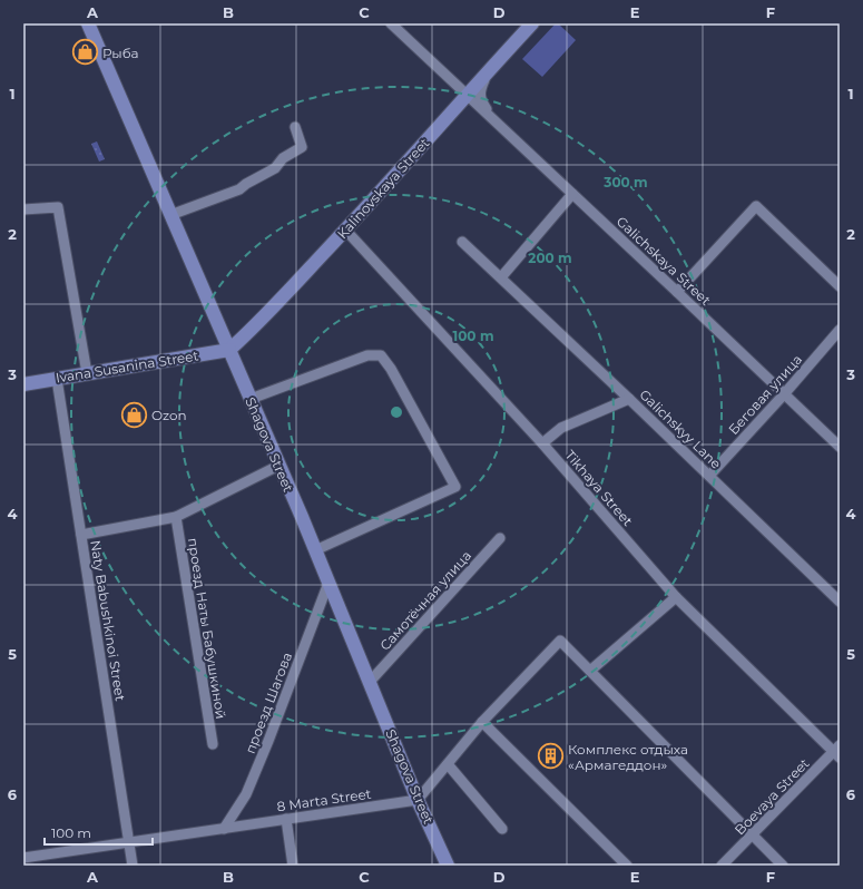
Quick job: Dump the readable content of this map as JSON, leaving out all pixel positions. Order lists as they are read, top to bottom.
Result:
{
  "streets": {
    "main road": ["Kalinovskaya Street", "Ivana Susanina Street", "Shagova Street"],
    "street": [
      "Galichskaya Street",
      "Беговая улица",
      "Galichskyy Lane",
      "Tikhaya Street",
      "Самотёчная улица",
      "Naty Babushkinoi Street",
      "проезд Наты Бабушкиной",
      "проезд Шагова",
      "Boevaya Street",
      "8 Marta Street"
    ]
  },
  "crossings": [
    ["Kalinovskaya Street", "Galichskaya Street"],
    ["Kalinovskaya Street", "Ivana Susanina Street"],
    ["Kalinovskaya Street", "Shagova Street"],
    ["Kalinovskaya Street", "Tikhaya Street"],
    ["Galichskaya Street", "Беговая улица"],
    ["Ivana Susanina Street", "Shagova Street"],
    ["Ivana Susanina Street", "Naty Babushkinoi Street"],
    ["Беговая улица", "Galichskyy Lane"],
    ["Shagova Street", "Самотёчная улица"],
    ["Shagova Street", "проезд Шагова"],
    ["Shagova Street", "8 Marta Street"],
    ["Tikhaya Street", "Boevaya Street"],
    ["Naty Babushkinoi Street", "8 Marta Street"],
    ["проезд Шагова", "8 Marta Street"]
  ],
  "places": {
    "shop": ["Рыба", "Ozon"],
    "building": ["Комплекс отдыха «Армагеддон»"]
  },
  "scale_bar": "100 m",
  "grid": {
    "columns": [
      "A",
      "B",
      "C",
      "D",
      "E",
      "F"
    ],
    "rows": [
      "1",
      "2",
      "3",
      "4",
      "5",
      "6"
    ]
  },
  "rings": ["300 m", "200 m", "100 m"]
}
